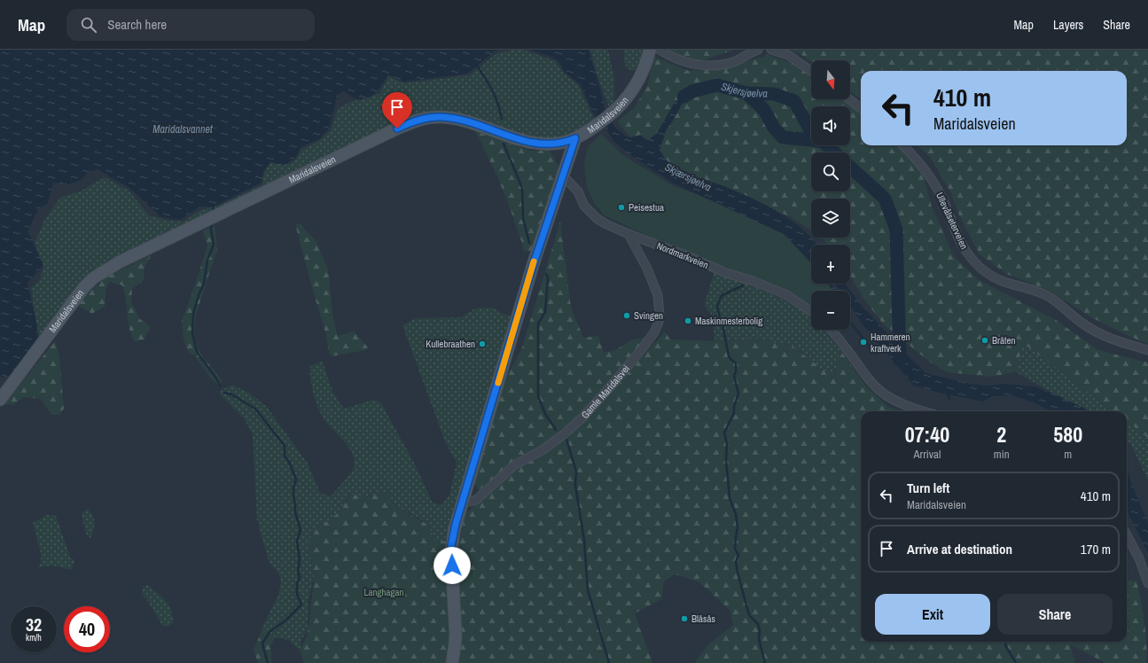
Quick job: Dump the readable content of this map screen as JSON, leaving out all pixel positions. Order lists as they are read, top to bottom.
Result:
{
  "streets": {
    "street": [
      "Maridalsveien",
      "Ullevålseterveien",
      "Nordmarkveien",
      "Gamle Maridalsvei"
    ]
  },
  "crossings": [
    ["Nordmarkveien", "Gamle Maridalsvei"]
  ],
  "water": ["Skjersjøelva", "Maridalsvannet", "Skjærsjøelva"],
  "parks": ["Langhagan"],
  "places": [
    "Peisestua",
    "Svingen",
    "Maskinmesterbolig",
    "Bråten",
    "Hammeren kraftverk",
    "Kullebraathen",
    "Blåsås"
  ],
  "north": "bottom",
  "page": {
    "header": "Map",
    "search": "Search here",
    "nav": ["Map", "Layers", "Share"],
    "map_buttons": ["+", "−"],
    "turn": ["410 m", "Maridalsveien"],
    "eta": [
      "07:40",
      "Arrival",
      "2",
      "min",
      "580",
      "m"
    ],
    "list": [
      {
        "name": "Turn left",
        "note": "Maridalsveien",
        "value": "410 m"
      },
      {
        "name": "Arrive at destination",
        "value": "170 m"
      }
    ],
    "buttons": ["Exit", "Share"],
    "speed": "32 km/h",
    "limit": "40"
  }
}
